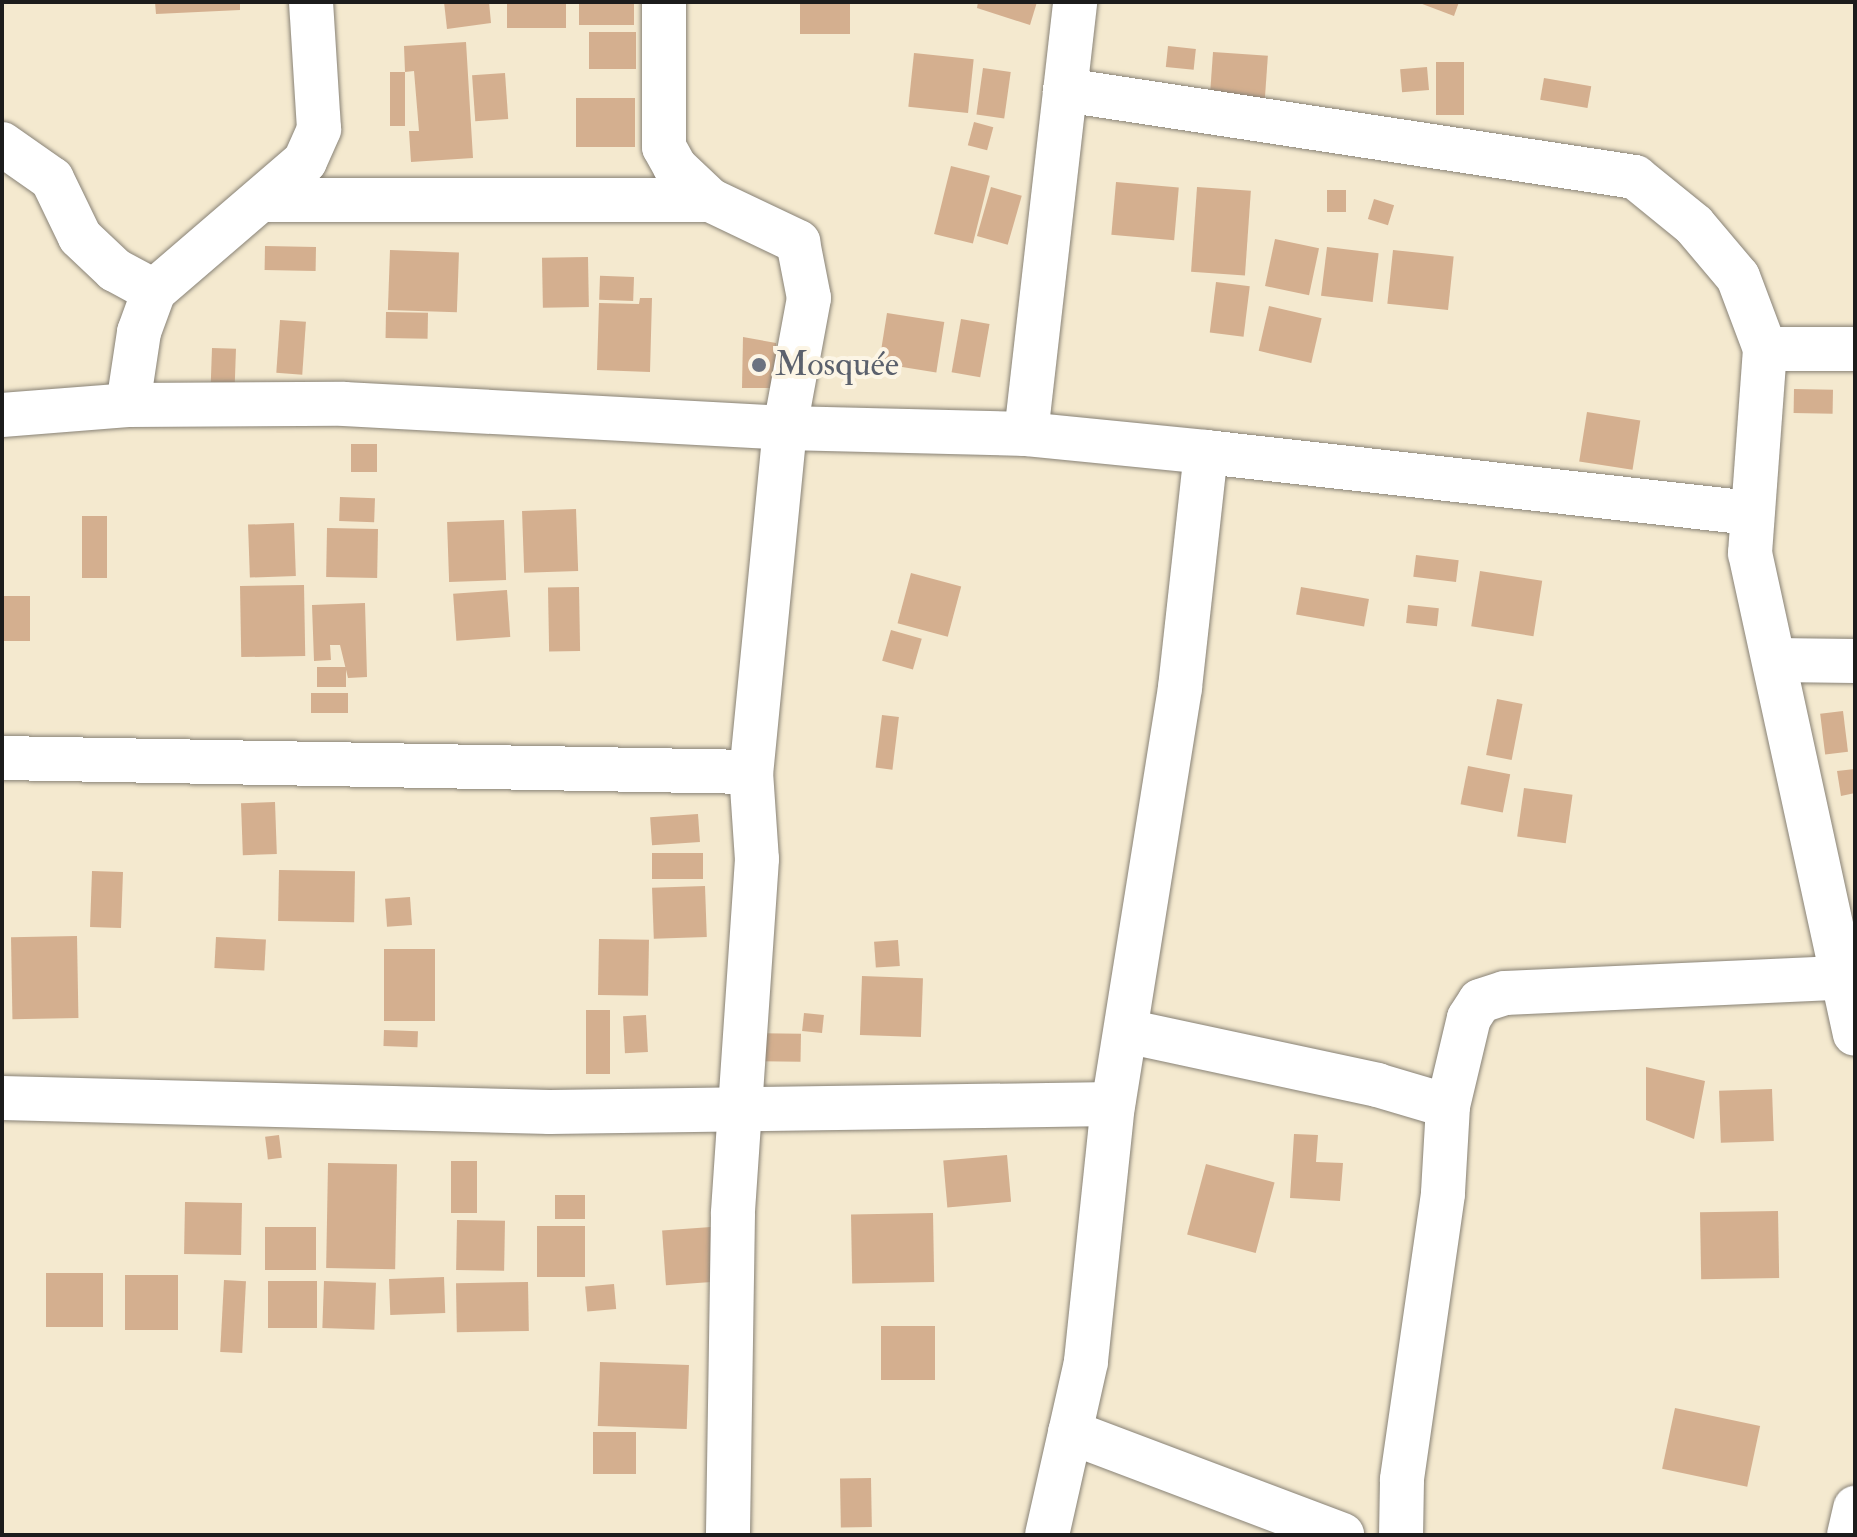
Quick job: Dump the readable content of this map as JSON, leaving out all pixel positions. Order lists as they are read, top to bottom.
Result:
{
  "places": ["Mosquée"]
}
